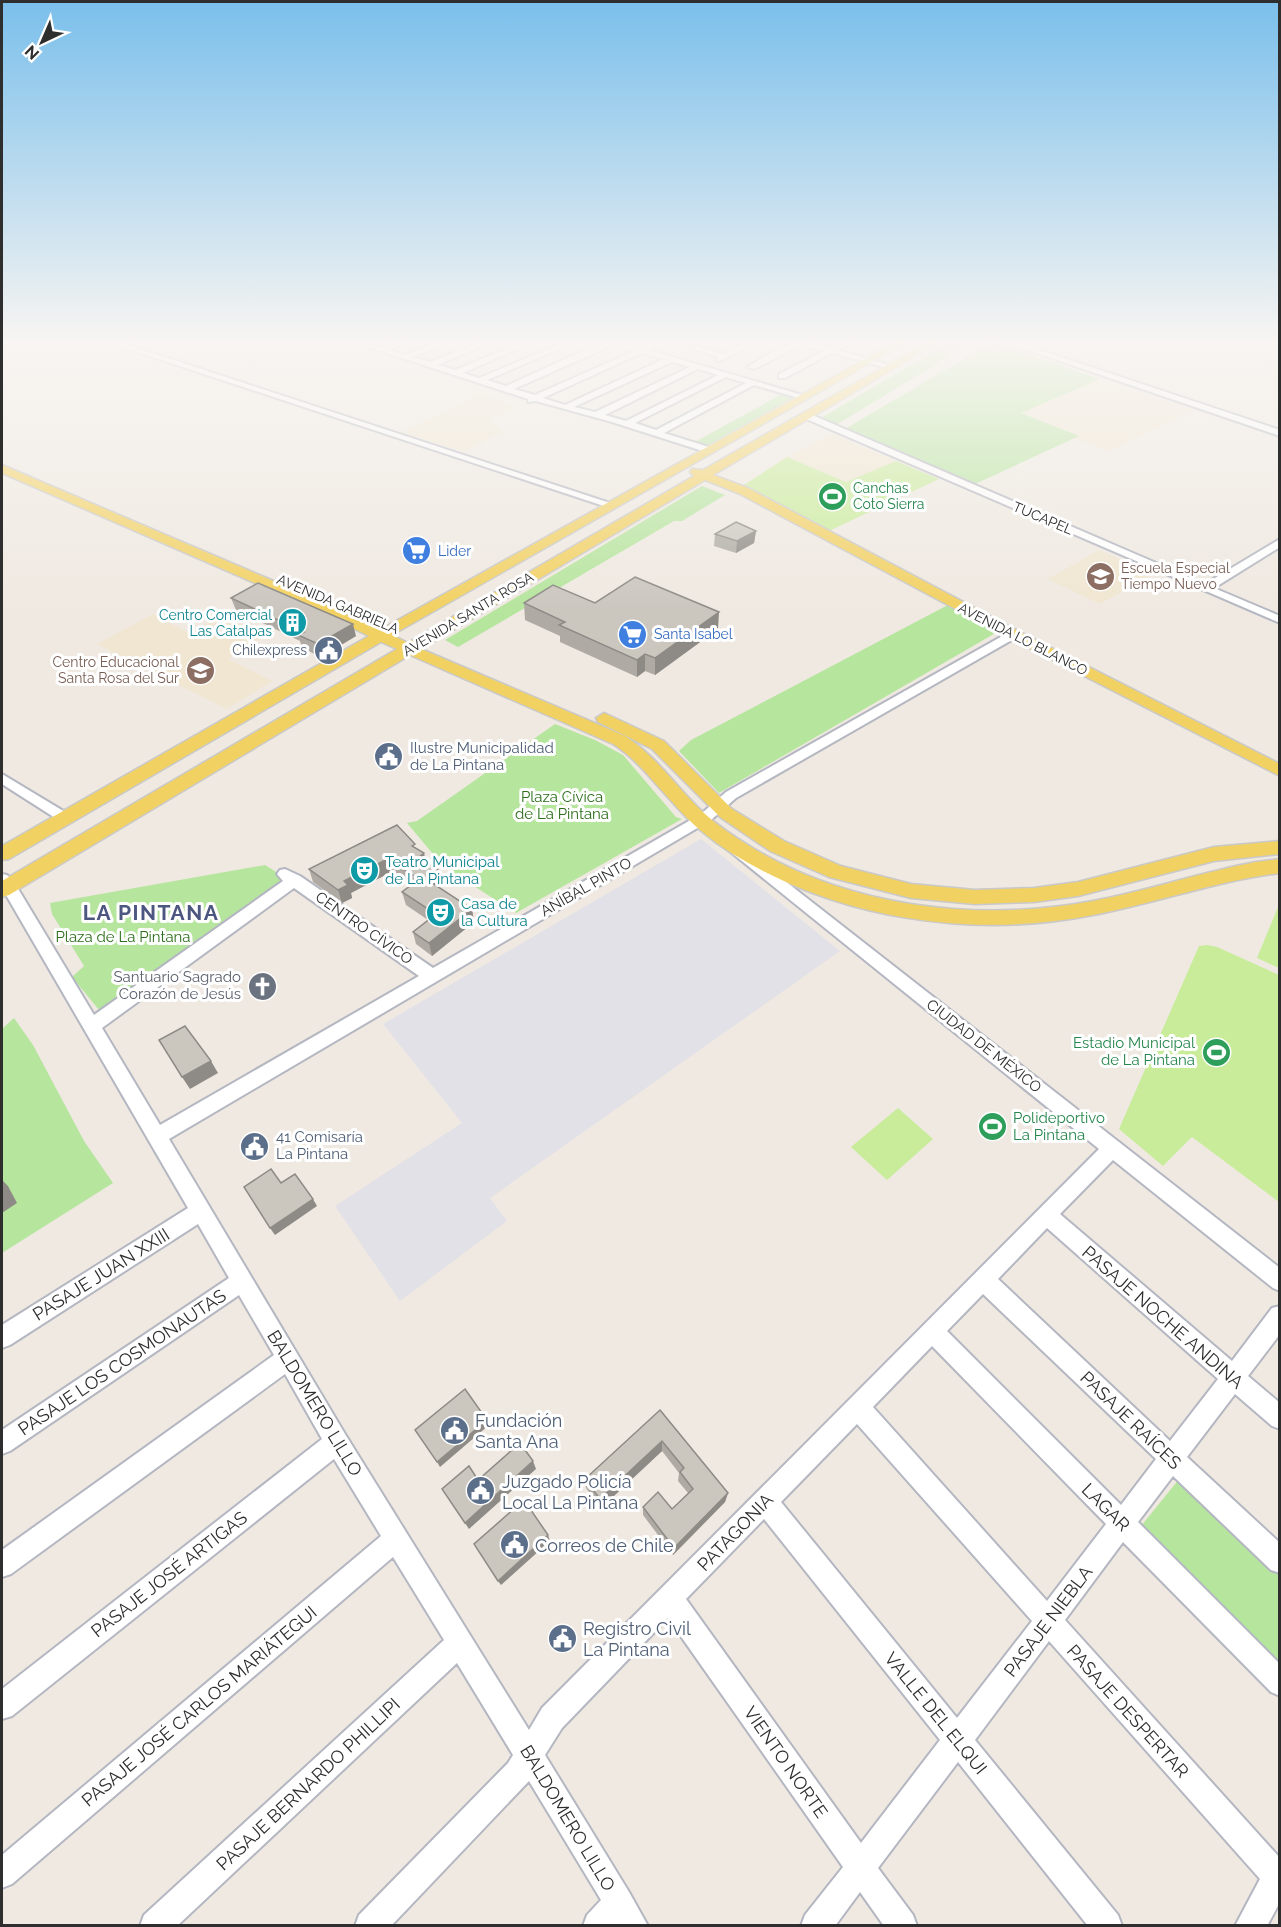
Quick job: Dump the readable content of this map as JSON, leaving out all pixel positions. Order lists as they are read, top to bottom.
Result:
{
  "streets": {
    "main road": ["AVENIDA GABRIELA", "AVENIDA SANTA ROSA", "AVENIDA LO BLANCO"],
    "street": [
      "TUCAPEL",
      "ANÍBAL PINTO",
      "CENTRO CÍVICO",
      "CIUDAD DE MÉXICO",
      "PASAJE JUAN XXIII",
      "PASAJE NOCHE ANDINA",
      "PASAJE LOS COSMONAUTAS",
      "BALDOMERO LILLO",
      "PASAJE RAÍCES",
      "LAGAR",
      "PATAGONIA",
      "PASAJE JOSÉ ARTIGAS",
      "PASAJE NIEBLA",
      "PASAJE JOSÉ CARLOS MARIÁTEGUI",
      "PASAJE DESPERTAR",
      "VALLE DEL ELQUI",
      "VIENTO NORTE",
      "PASAJE BERNARDO PHILLIPI"
    ]
  },
  "crossings": [
    ["AVENIDA GABRIELA", "AVENIDA SANTA ROSA"],
    ["AVENIDA GABRIELA", "ANÍBAL PINTO"],
    ["AVENIDA GABRIELA", "CIUDAD DE MÉXICO"],
    ["AVENIDA SANTA ROSA", "AVENIDA LO BLANCO"],
    ["AVENIDA SANTA ROSA", "BALDOMERO LILLO"],
    ["AVENIDA LO BLANCO", "ANÍBAL PINTO"],
    ["ANÍBAL PINTO", "CENTRO CÍVICO"],
    ["ANÍBAL PINTO", "BALDOMERO LILLO"],
    ["CENTRO CÍVICO", "BALDOMERO LILLO"],
    ["CIUDAD DE MÉXICO", "PATAGONIA"],
    ["PASAJE JUAN XXIII", "BALDOMERO LILLO"],
    ["PASAJE NOCHE ANDINA", "PATAGONIA"],
    ["PASAJE NOCHE ANDINA", "PASAJE NIEBLA"],
    ["PASAJE LOS COSMONAUTAS", "BALDOMERO LILLO"],
    ["BALDOMERO LILLO", "PATAGONIA"],
    ["BALDOMERO LILLO", "PASAJE JOSÉ ARTIGAS"],
    ["BALDOMERO LILLO", "PASAJE JOSÉ CARLOS MARIÁTEGUI"],
    ["BALDOMERO LILLO", "PASAJE BERNARDO PHILLIPI"],
    ["PASAJE RAÍCES", "PATAGONIA"],
    ["PASAJE RAÍCES", "PASAJE NIEBLA"],
    ["LAGAR", "PATAGONIA"],
    ["LAGAR", "PASAJE NIEBLA"],
    ["PATAGONIA", "PASAJE DESPERTAR"],
    ["PATAGONIA", "VALLE DEL ELQUI"],
    ["PATAGONIA", "VIENTO NORTE"],
    ["PASAJE NIEBLA", "PASAJE DESPERTAR"],
    ["PASAJE NIEBLA", "VALLE DEL ELQUI"],
    ["PASAJE NIEBLA", "VIENTO NORTE"]
  ],
  "districts": ["LA PINTANA"],
  "parks": ["Plaza Cívica de La Pintana", "Plaza de La Pintana"],
  "places": {
    "sports": ["Canchas Coto Sierra", "Estadio Municipal de La Pintana", "Polideportivo La Pintana"],
    "supermarket": ["Lider", "Santa Isabel"],
    "school or university": ["Escuela Especial Tiempo Nuevo", "Centro Educacional Santa Rosa del Sur"],
    "building": ["Centro Comercial Las Catalpas"],
    "public building": [
      "Chilexpress",
      "Ilustre Municipalidad de La Pintana",
      "41 Comisaría La Pintana",
      "Fundación Santa Ana",
      "Juzgado Policía Local La Pintana",
      "Correos de Chile",
      "Registro Civil La Pintana"
    ],
    "theatre": ["Teatro Municipal de La Pintana", "Casa de la Cultura"],
    "church": ["Santuario Sagrado Corazón de Jesús"]
  },
  "north": "bottom left"
}
